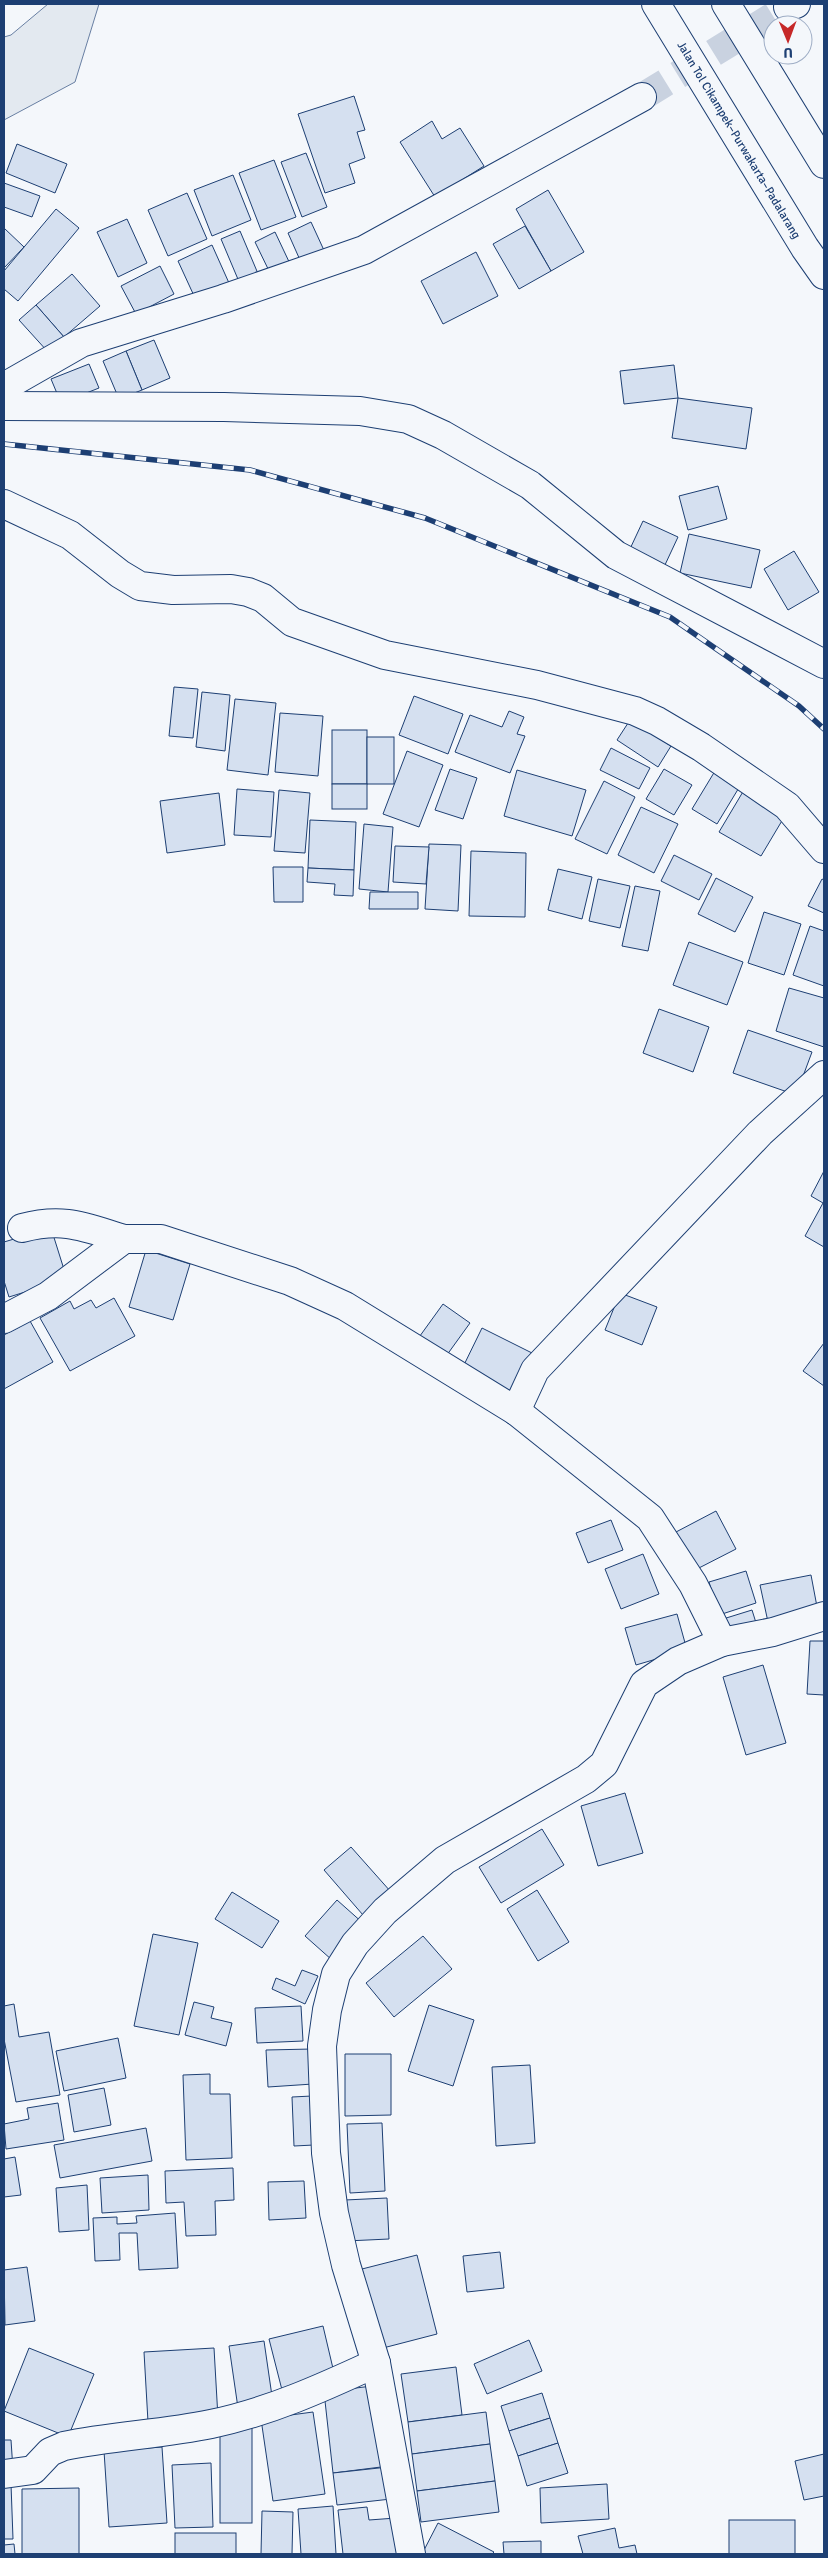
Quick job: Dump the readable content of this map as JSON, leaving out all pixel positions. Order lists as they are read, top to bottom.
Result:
{
  "streets": {
    "main road": ["Jalan Tol Cikampek–Purwakarta–Padalarang"]
  },
  "north": "bottom"
}
